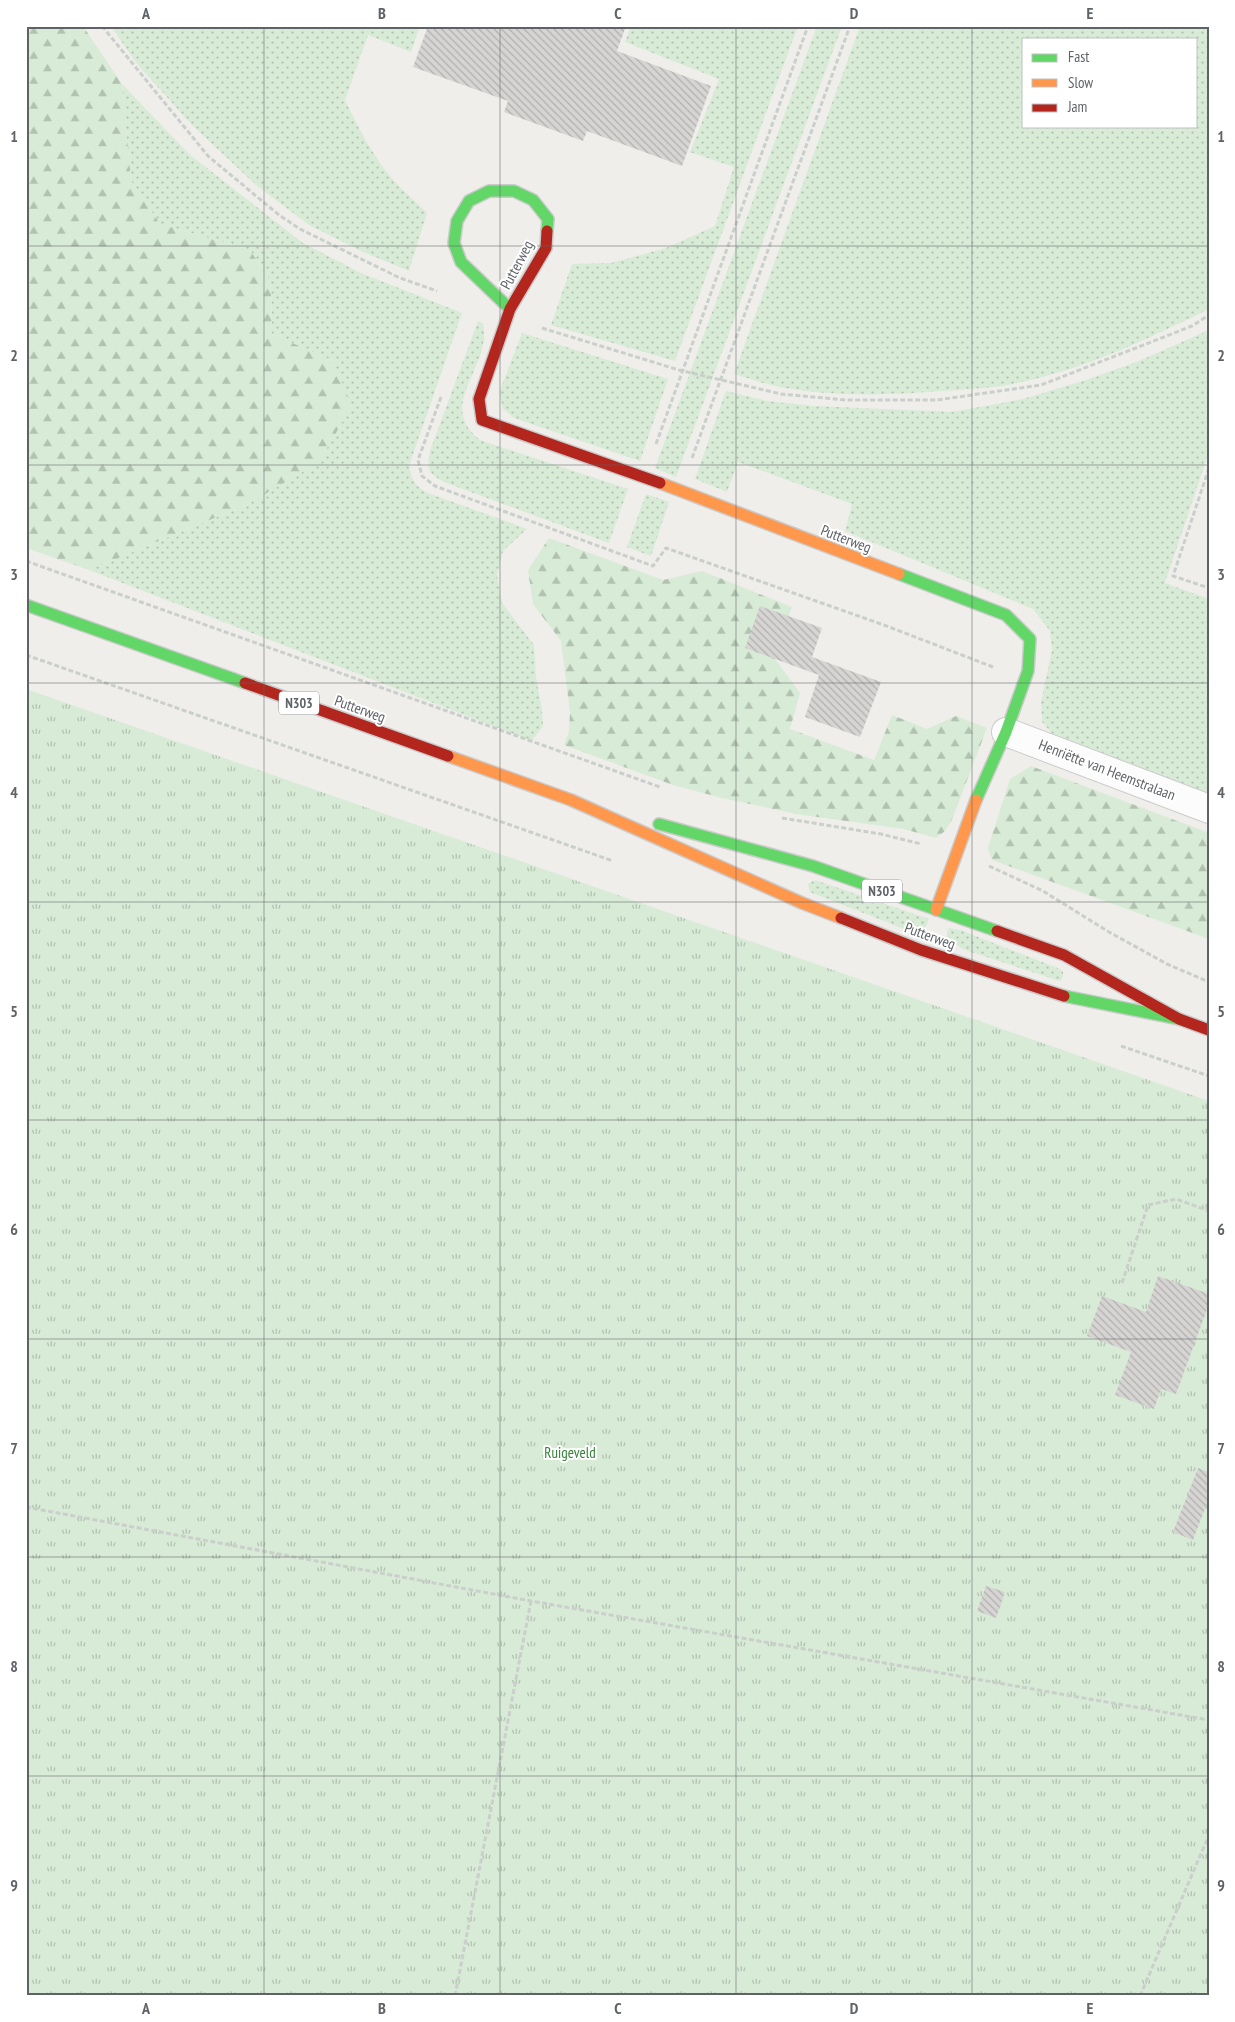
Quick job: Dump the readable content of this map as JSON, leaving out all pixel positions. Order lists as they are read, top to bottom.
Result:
{
  "streets": {
    "main road": ["Putterweg", "N303"],
    "street": ["Henriëtte van Heemstralaan"]
  },
  "crossings": [
    ["Putterweg", "Henriëtte van Heemstralaan"]
  ],
  "parks": ["Ruigeveld"],
  "legend": ["Fast", "Slow", "Jam"],
  "grid": {
    "columns": [
      "A",
      "B",
      "C",
      "D",
      "E"
    ],
    "rows": [
      "1",
      "2",
      "3",
      "4",
      "5",
      "6",
      "7",
      "8",
      "9"
    ]
  }
}
